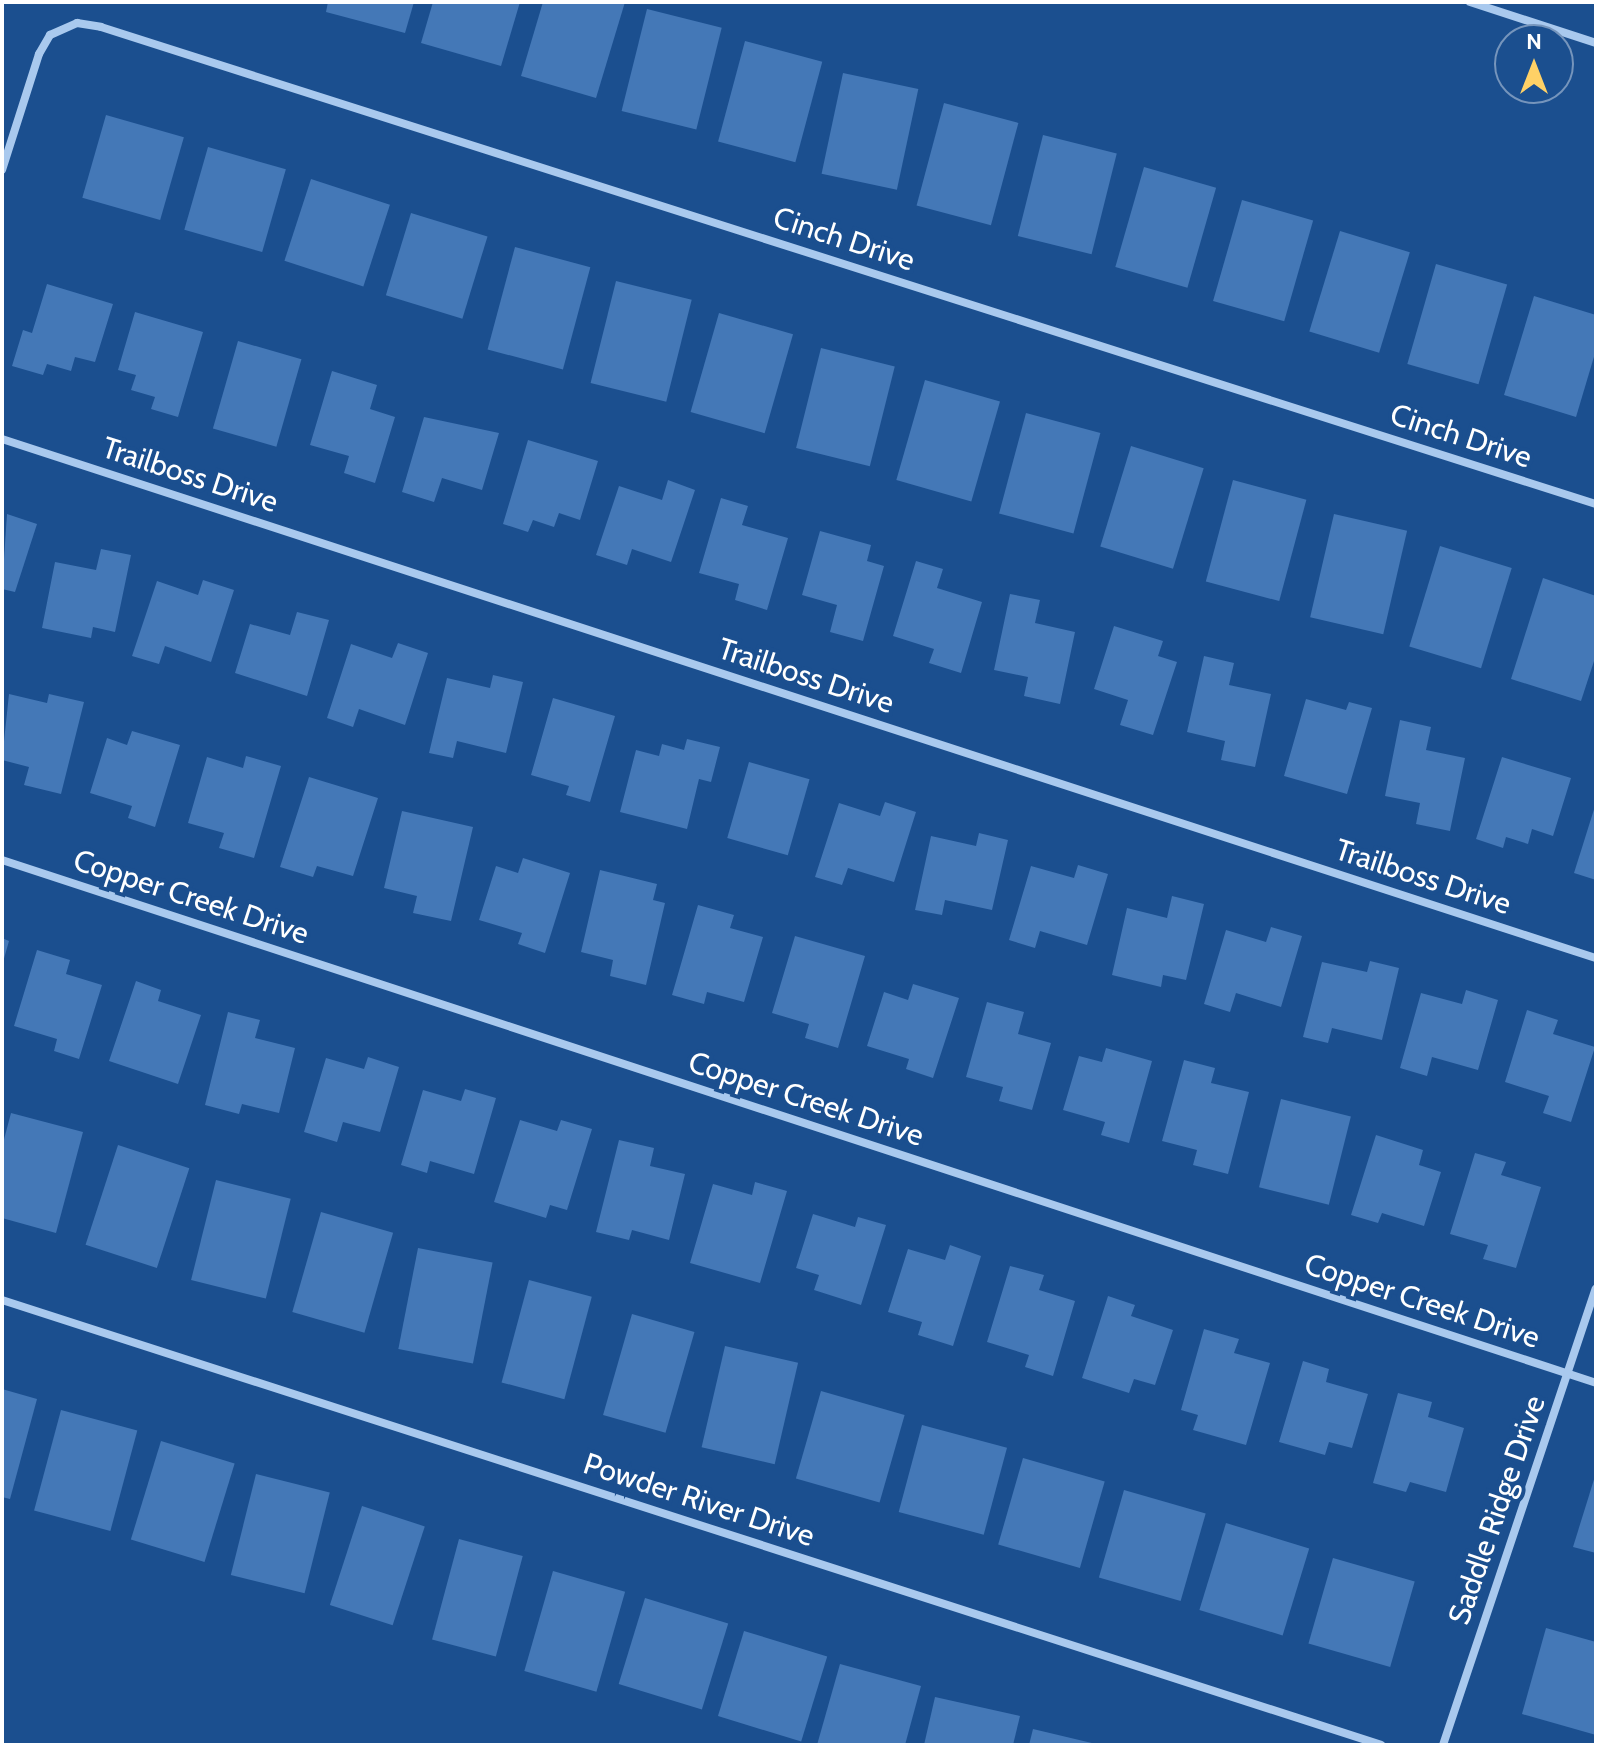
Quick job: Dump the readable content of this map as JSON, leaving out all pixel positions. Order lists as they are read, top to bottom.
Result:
{
  "streets": {
    "street": [
      "Cinch Drive",
      "Trailboss Drive",
      "Copper Creek Drive",
      "Powder River Drive",
      "Saddle Ridge Drive"
    ]
  },
  "crossings": [
    ["Copper Creek Drive", "Saddle Ridge Drive"]
  ],
  "north": "top"
}
